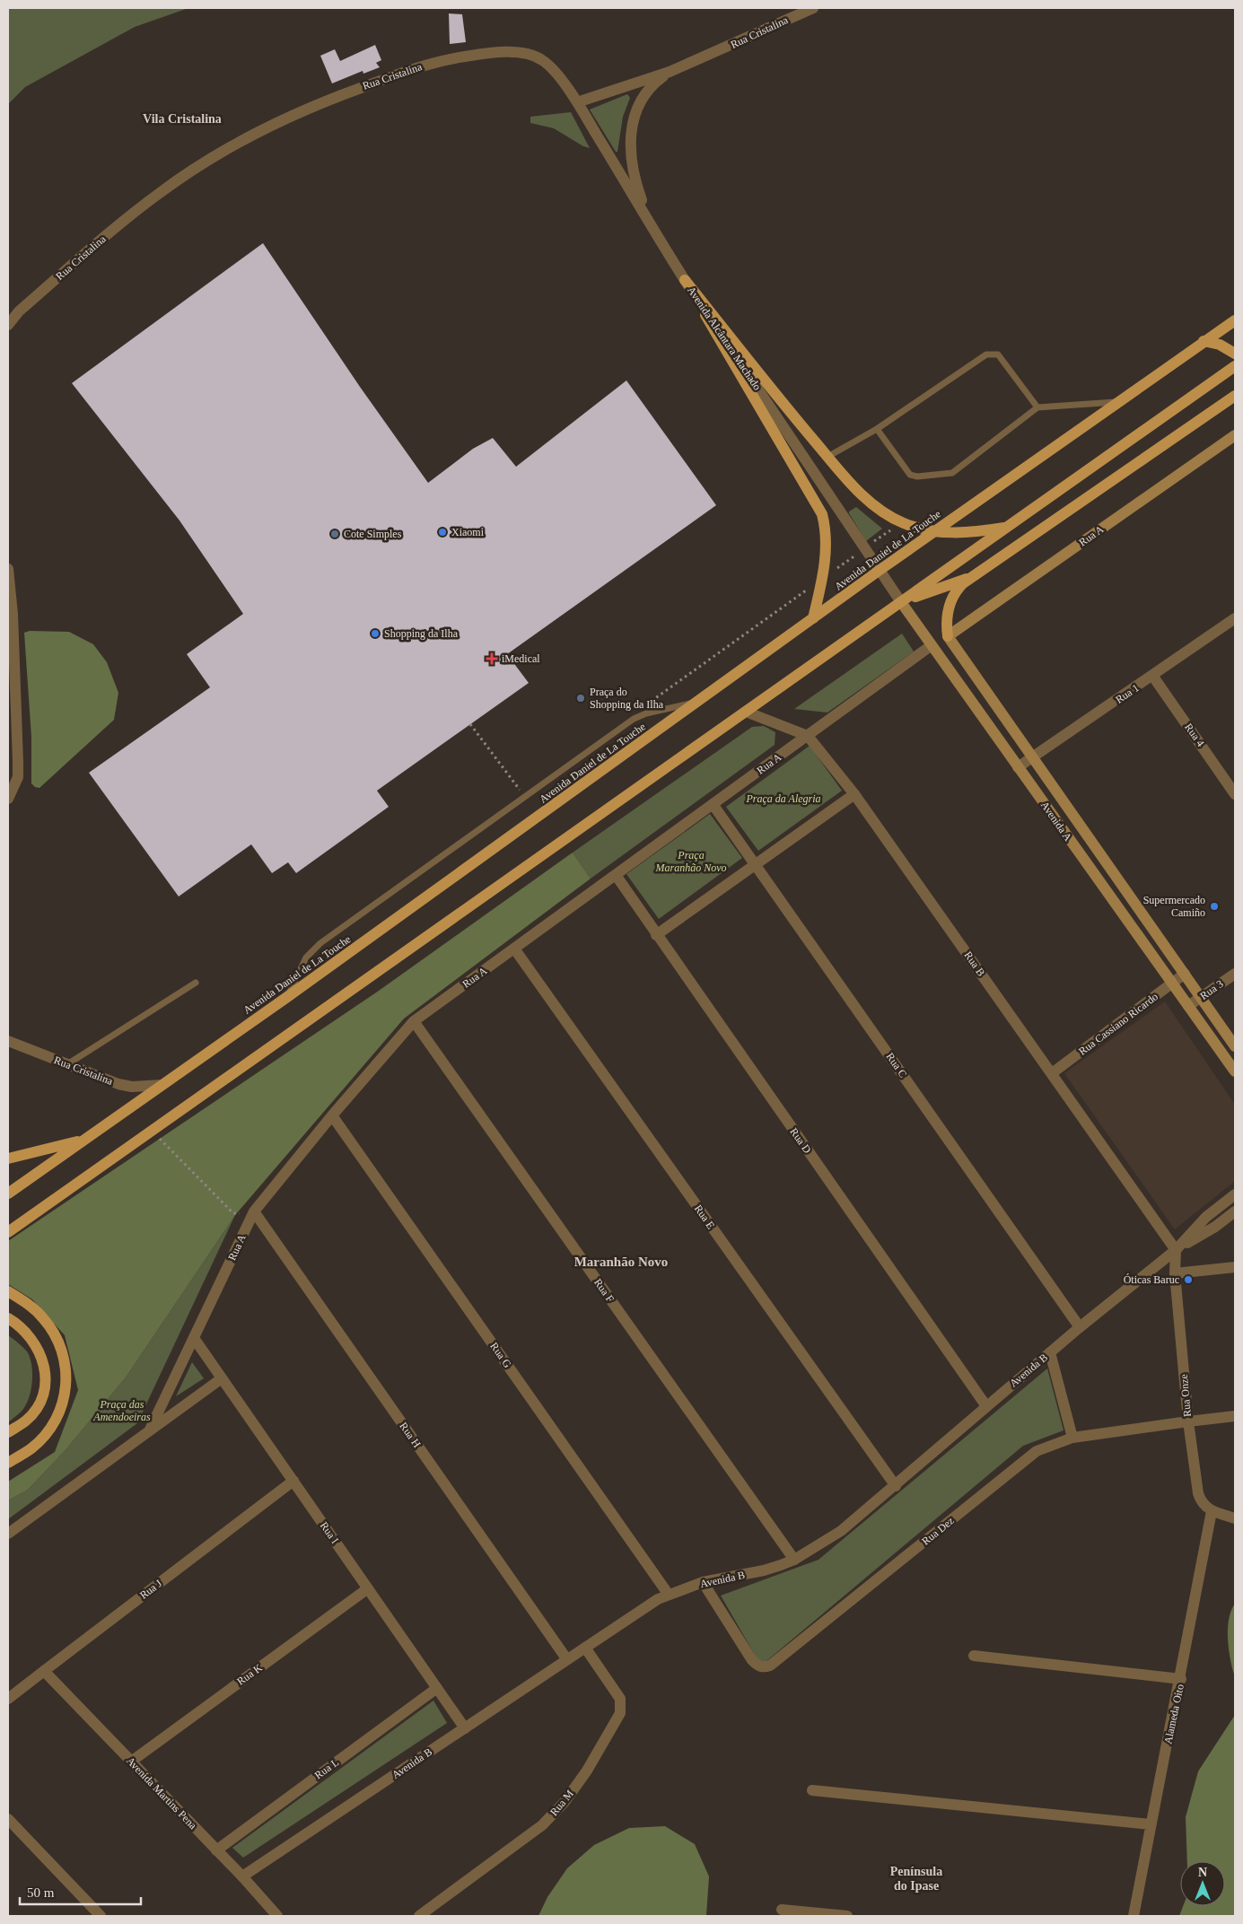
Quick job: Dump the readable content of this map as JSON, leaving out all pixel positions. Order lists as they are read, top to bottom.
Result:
{
  "streets": {
    "main road": ["Rua A", "Avenida Daniel de La Touche", "Avenida A"],
    "street": [
      "Rua Cristalina",
      "Avenida Alcântara Machado",
      "Rua 1",
      "Rua 4",
      "Rua B",
      "Rua 3",
      "Rua Cassiano Ricardo",
      "Rua C",
      "Rua D",
      "Rua E",
      "Rua F",
      "Rua G",
      "Avenida B",
      "Rua Onze",
      "Rua H",
      "Rua Dez",
      "Rua I",
      "Rua J",
      "Rua K",
      "Alameda Oito",
      "Rua L",
      "Avenida Martins Pena",
      "Rua M"
    ]
  },
  "crossings": [
    ["Rua Cristalina", "Avenida Alcântara Machado"],
    ["Rua Cristalina", "Avenida Daniel de La Touche"],
    ["Avenida Alcântara Machado", "Avenida Daniel de La Touche"],
    ["Avenida Alcântara Machado", "Avenida A"],
    ["Rua A", "Avenida A"],
    ["Rua A", "Rua B"],
    ["Rua A", "Rua C"],
    ["Rua A", "Rua D"],
    ["Rua A", "Rua E"],
    ["Rua A", "Rua F"],
    ["Rua A", "Rua G"],
    ["Rua A", "Rua H"],
    ["Rua A", "Rua I"],
    ["Avenida Daniel de La Touche", "Avenida A"],
    ["Rua 1", "Rua 4"],
    ["Rua 1", "Avenida A"],
    ["Avenida A", "Rua 3"],
    ["Avenida A", "Rua Cassiano Ricardo"],
    ["Rua B", "Rua Cassiano Ricardo"],
    ["Rua B", "Avenida B"],
    ["Rua B", "Rua Onze"],
    ["Rua C", "Avenida B"],
    ["Rua D", "Avenida B"],
    ["Rua E", "Avenida B"],
    ["Rua F", "Avenida B"],
    ["Rua G", "Avenida B"],
    ["Avenida B", "Rua Onze"],
    ["Avenida B", "Rua H"],
    ["Avenida B", "Rua Dez"],
    ["Avenida B", "Rua I"],
    ["Avenida B", "Avenida Martins Pena"],
    ["Avenida B", "Rua M"],
    ["Rua Onze", "Rua Dez"],
    ["Rua Onze", "Alameda Oito"],
    ["Rua I", "Rua J"],
    ["Rua I", "Rua K"],
    ["Rua I", "Rua L"],
    ["Rua J", "Avenida Martins Pena"],
    ["Rua K", "Avenida Martins Pena"],
    ["Rua L", "Avenida Martins Pena"]
  ],
  "districts": ["Vila Cristalina", "Maranhão Novo", "Península do Ipase"],
  "parks": ["Praça da Alegria", "Praça Maranhão Novo", "Praça das Amendoeiras"],
  "places": {
    "other": [
      "Xiaomi",
      "Cote Simples",
      "Shopping da Ilha",
      "Praça do Shopping da Ilha",
      "Supermercado Camiño",
      "Óticas Baruc"
    ],
    "health": ["iMedical"]
  },
  "scale_bar": "50 m",
  "north": "top"
}
